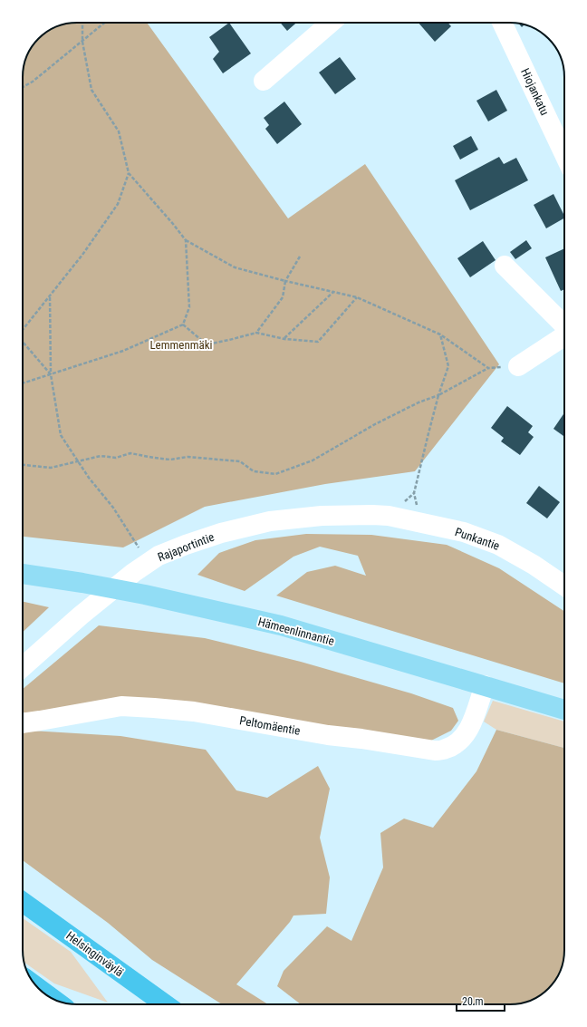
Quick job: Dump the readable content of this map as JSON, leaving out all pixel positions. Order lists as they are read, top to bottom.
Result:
{
  "streets": {
    "highway": ["Helsinginväylä"],
    "main road": ["Hämeenlinnantie"],
    "street": [
      "Hiojankatu",
      "Punkantie",
      "Rajaportintie",
      "Peltomäentie"
    ]
  },
  "crossings": [
    ["Punkantie", "Rajaportintie"],
    ["Hämeenlinnantie", "Peltomäentie"]
  ],
  "parks": ["Lemmenmäki"],
  "scale_bar": "20 m"
}
